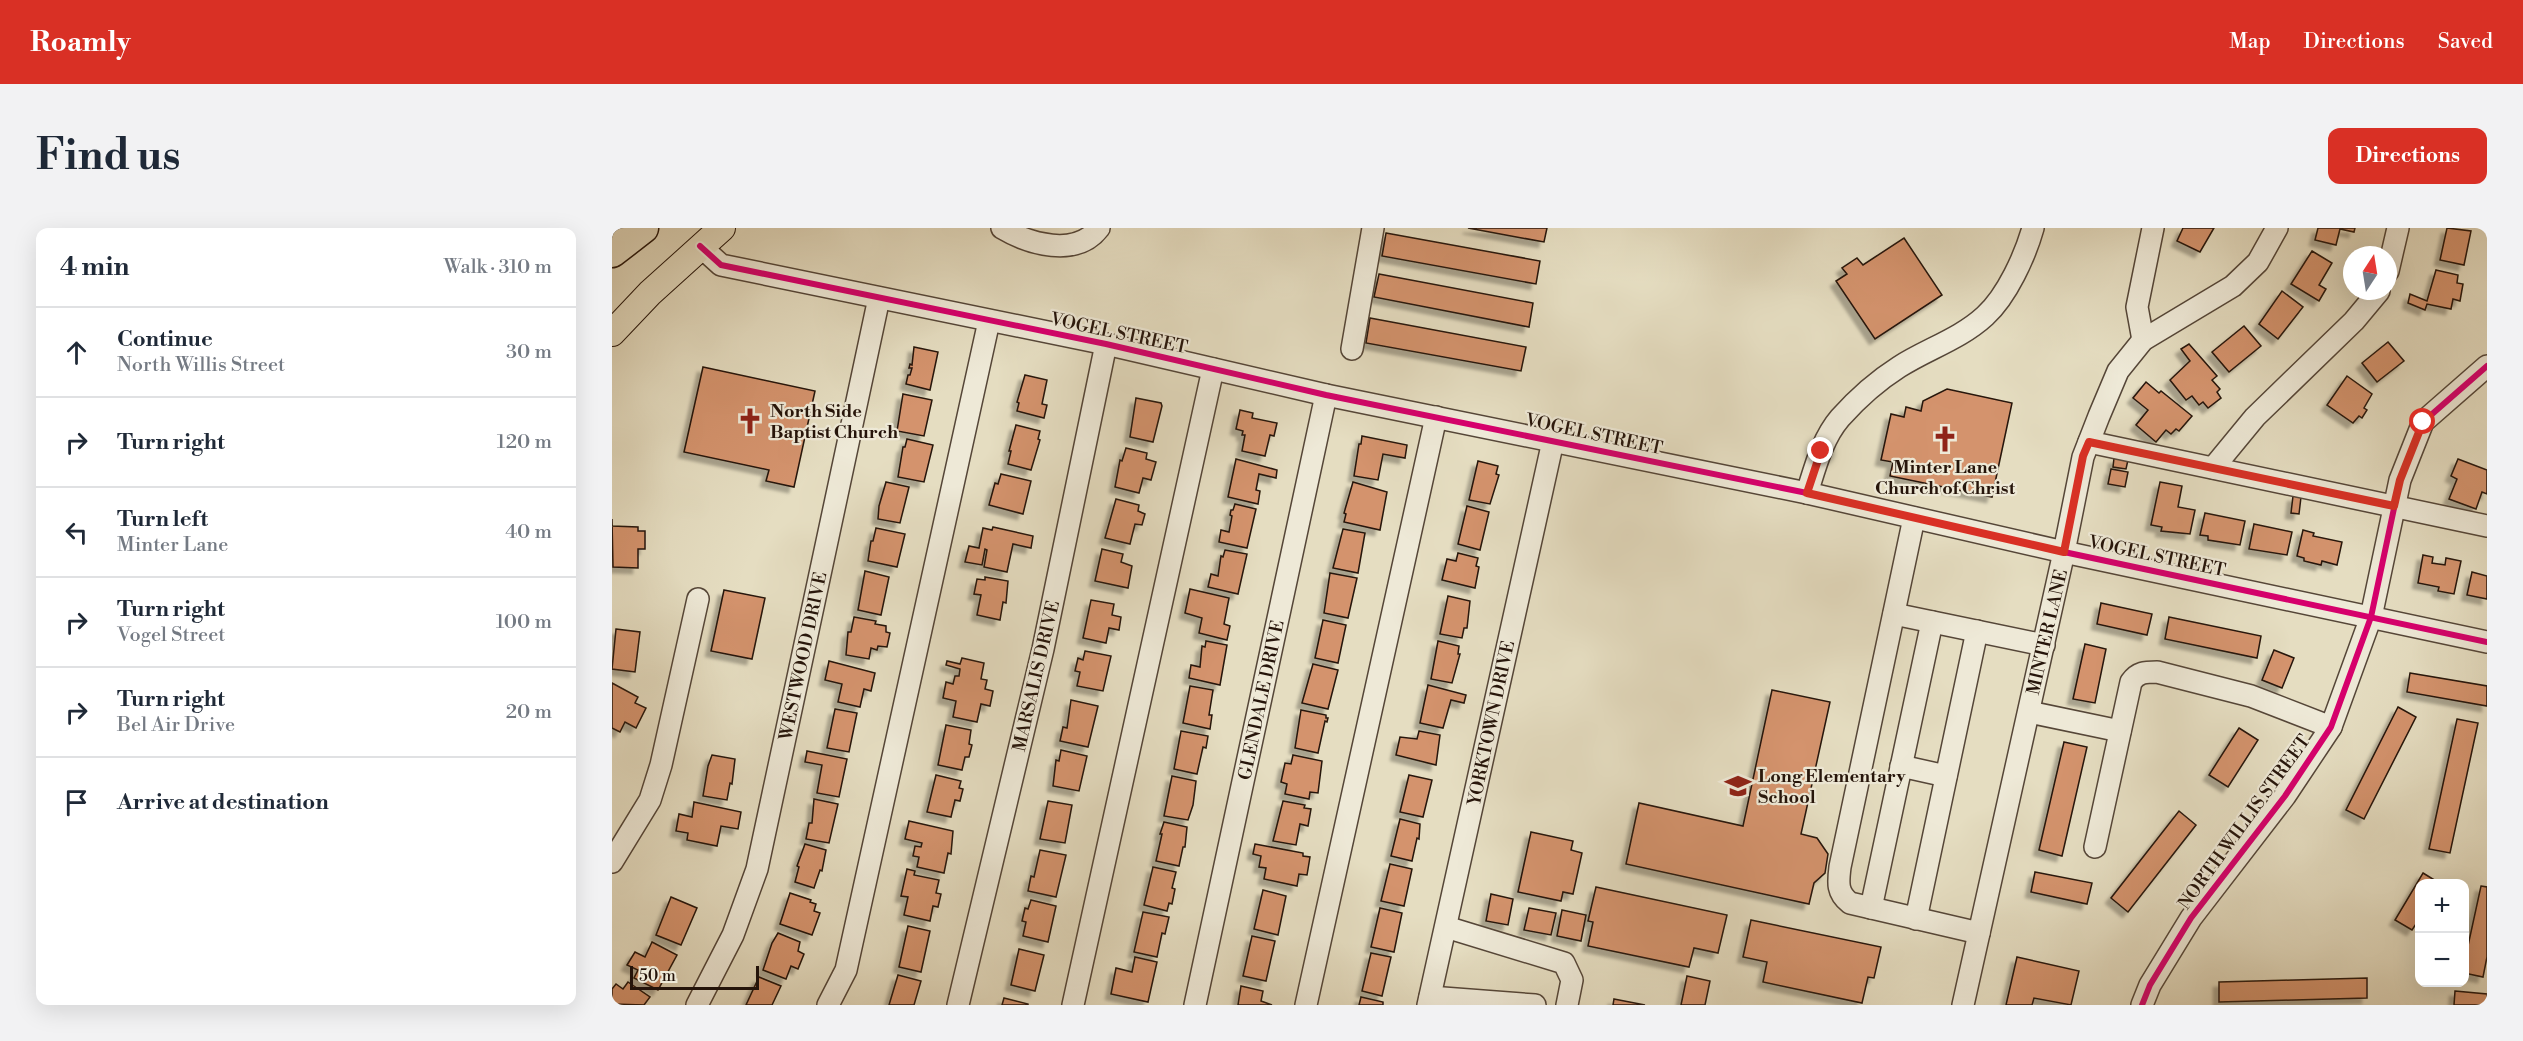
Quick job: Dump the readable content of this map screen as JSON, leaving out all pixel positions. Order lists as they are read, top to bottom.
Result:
{
  "streets": {
    "street": [
      "VOGEL STREET",
      "MINTER LANE",
      "WESTWOOD DRIVE",
      "MARSALIS DRIVE",
      "GLENDALE DRIVE",
      "YORKTOWN DRIVE",
      "NORTH WILLIS STREET"
    ]
  },
  "crossings": [
    ["VOGEL STREET", "MINTER LANE"],
    ["VOGEL STREET", "WESTWOOD DRIVE"],
    ["VOGEL STREET", "MARSALIS DRIVE"],
    ["VOGEL STREET", "GLENDALE DRIVE"],
    ["VOGEL STREET", "YORKTOWN DRIVE"],
    ["VOGEL STREET", "NORTH WILLIS STREET"]
  ],
  "places": {
    "church": ["North Side Baptist Church", "Minter Lane Church of Christ"],
    "school or university": ["Long Elementary School"]
  },
  "scale_bar": "50 m",
  "north": "top",
  "page": {
    "header": "Roamly",
    "nav": ["Map", "Directions", "Saved"],
    "buttons": "Directions",
    "title": "Find us",
    "heading": ["4 min", "Walk · 310 m"],
    "list": [
      ["Continue", "North Willis Street", "30 m"],
      ["Turn right", "120 m"],
      ["Turn left", "Minter Lane", "40 m"],
      ["Turn right", "Vogel Street", "100 m"],
      ["Turn right", "Bel Air Drive", "20 m"],
      "Arrive at destination"
    ],
    "map_buttons": ["+", "−"],
    "scale": "50 m"
  }
}
